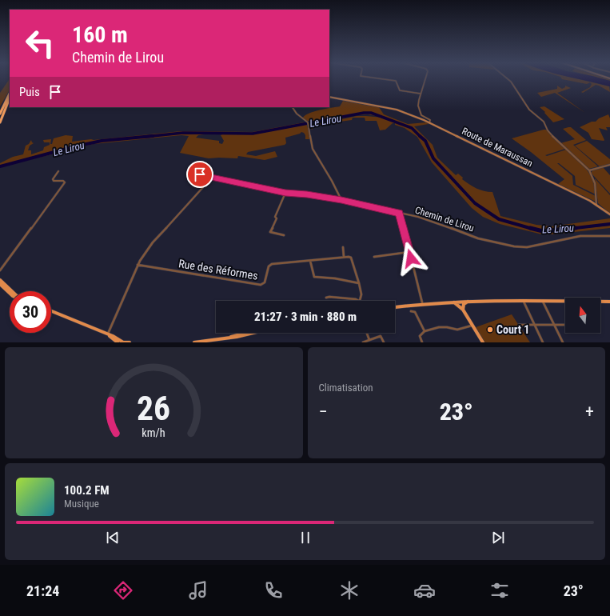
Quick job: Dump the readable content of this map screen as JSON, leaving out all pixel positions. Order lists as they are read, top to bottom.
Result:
{
  "streets": {
    "main road": ["Route de Maraussan"],
    "street": ["Chemin de Lirou", "Rue des Réformes"]
  },
  "water": ["Le Lirou"],
  "places": ["Court 1"],
  "north": "top",
  "page": {
    "turn": ["160 m", "Chemin de Lirou"],
    "then": "Puis",
    "limit": "30",
    "trip": "21:27 · 3 min · 880 m",
    "tile": "Climatisation",
    "heat": ["−", "23°", "+"],
    "song": ["100.2 FM", "Musique"],
    "tabs": ["21:24", "23°"],
    "gauge": ["26", "km/h"]
  }
}
